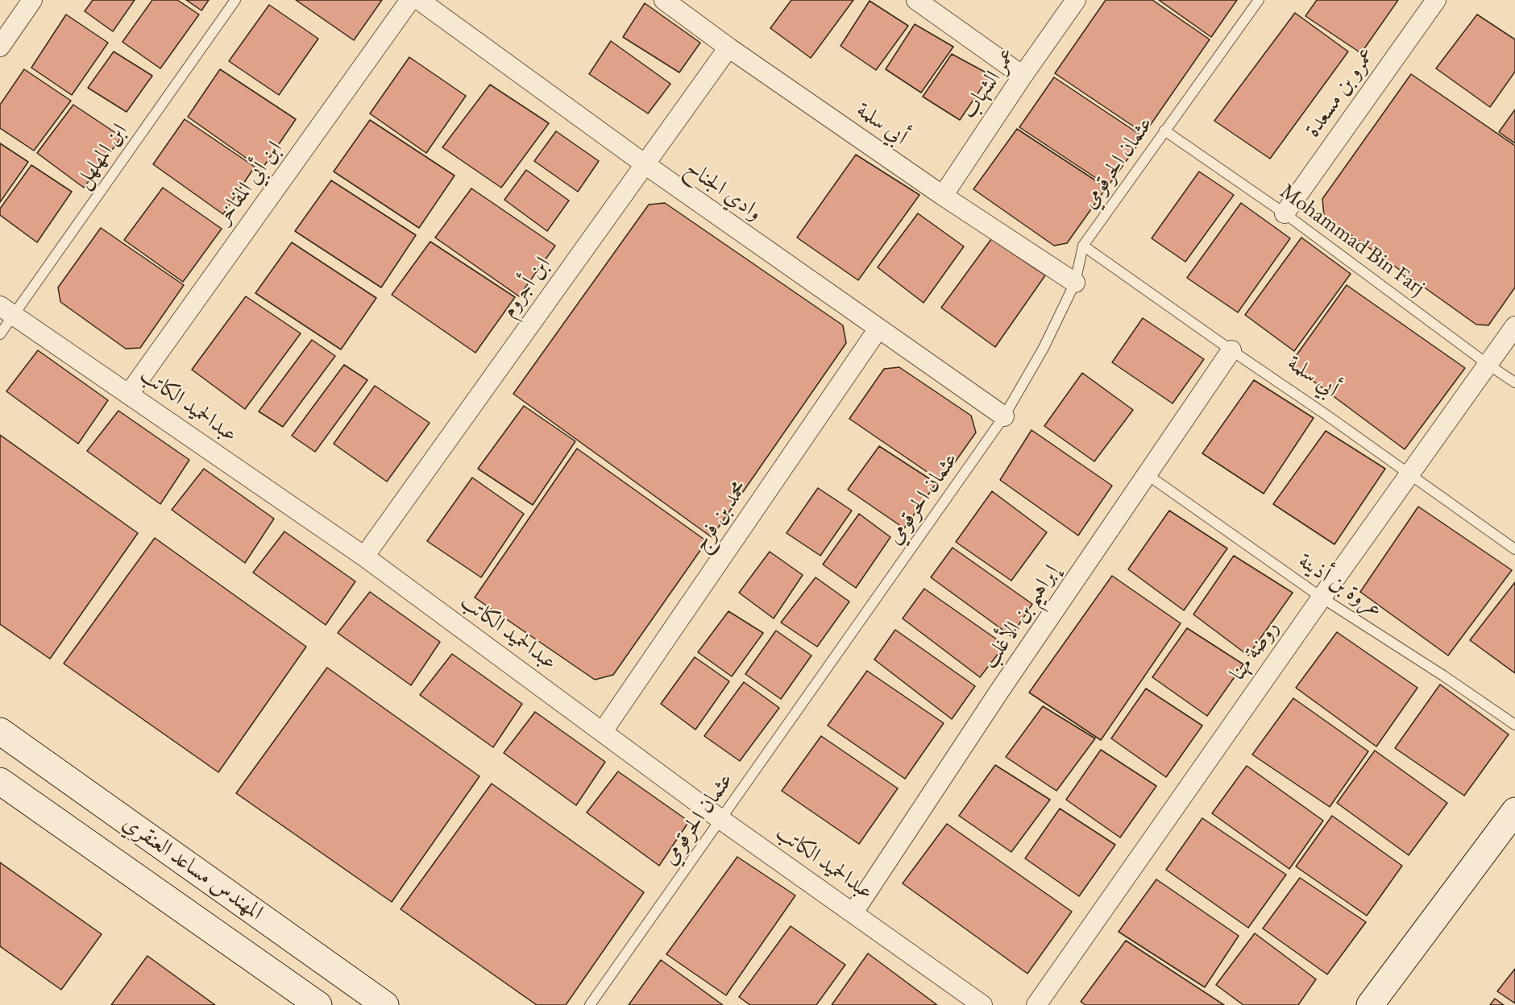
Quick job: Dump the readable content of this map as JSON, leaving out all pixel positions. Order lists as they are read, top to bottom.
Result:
{
  "streets": {
    "street": [
      "عمر الشهاب",
      "عمرو بن مسعدة",
      "أبي سلمة",
      "ابن أبي المفاخر",
      "وادي الجناح",
      "ابن أجروم",
      "عبدالحميد الكاتب",
      "محمد بن فرج",
      "إبراهيم بن الأغلب",
      "روضة مهنا",
      "المهندس مساعد العنقري"
    ],
    "lane": [
      "ابن المهلهل",
      "عثمان الحرقومي",
      "Mohammad Bin Farj",
      "عروة بن أذينة"
    ]
  },
  "crossings": [
    ["عمر الشهاب", "أبي سلمة"],
    ["عمرو بن مسعدة", "Mohammad Bin Farj"],
    ["أبي سلمة", "عثمان الحرقومي"],
    ["أبي سلمة", "ابن أجروم"],
    ["أبي سلمة", "إبراهيم بن الأغلب"],
    ["أبي سلمة", "روضة مهنا"],
    ["ابن المهلهل", "عبدالحميد الكاتب"],
    ["عثمان الحرقومي", "وادي الجناح"],
    ["عثمان الحرقومي", "Mohammad Bin Farj"],
    ["عثمان الحرقومي", "عبدالحميد الكاتب"],
    ["ابن أبي المفاخر", "عبدالحميد الكاتب"],
    ["وادي الجناح", "ابن أجروم"],
    ["وادي الجناح", "محمد بن فرج"],
    ["Mohammad Bin Farj", "روضة مهنا"],
    ["ابن أجروم", "عبدالحميد الكاتب"],
    ["عبدالحميد الكاتب", "محمد بن فرج"],
    ["عبدالحميد الكاتب", "إبراهيم بن الأغلب"],
    ["عروة بن أذينة", "إبراهيم بن الأغلب"],
    ["عروة بن أذينة", "روضة مهنا"]
  ]
}
